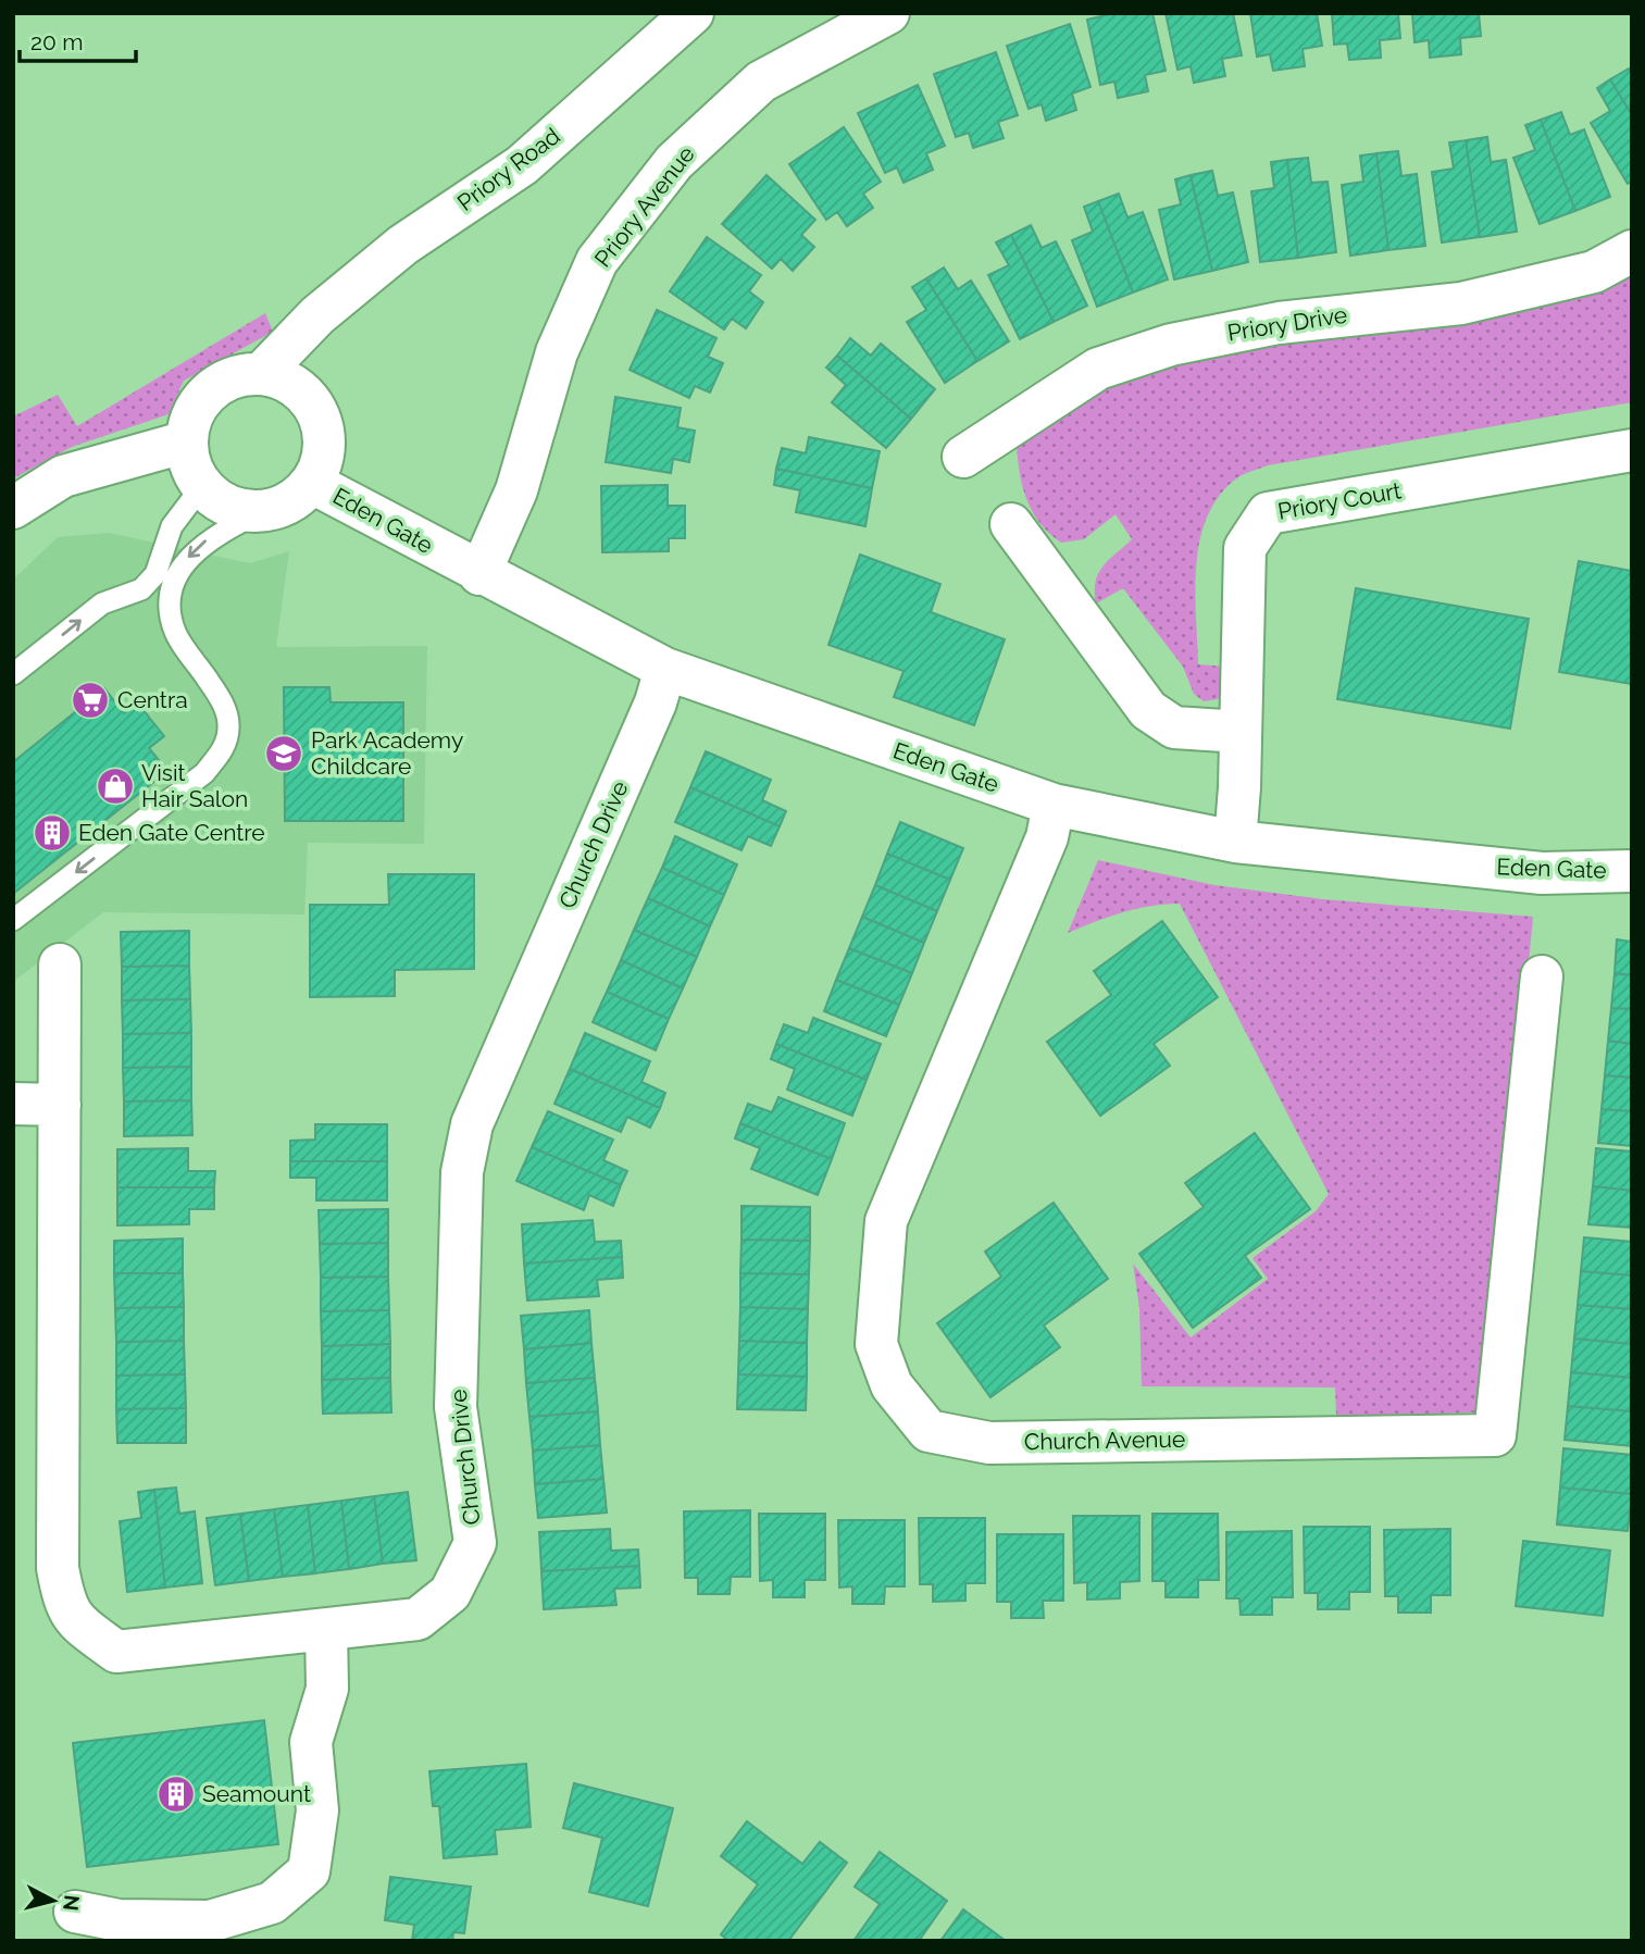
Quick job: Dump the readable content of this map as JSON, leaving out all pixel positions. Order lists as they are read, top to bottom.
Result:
{
  "streets": {
    "street": [
      "Priory Road",
      "Priory Avenue",
      "Priory Drive",
      "Priory Court",
      "Eden Gate",
      "Church Drive",
      "Church Avenue"
    ]
  },
  "crossings": [
    ["Priory Road", "Eden Gate"],
    ["Priory Avenue", "Eden Gate"],
    ["Priory Court", "Eden Gate"],
    ["Eden Gate", "Church Drive"],
    ["Eden Gate", "Church Avenue"]
  ],
  "places": {
    "supermarket": ["Centra"],
    "school or university": ["Park Academy Childcare"],
    "shop": ["Visit Hair Salon"],
    "building": ["Eden Gate Centre", "Seamount"]
  },
  "scale_bar": "20 m",
  "north": "right"
}
